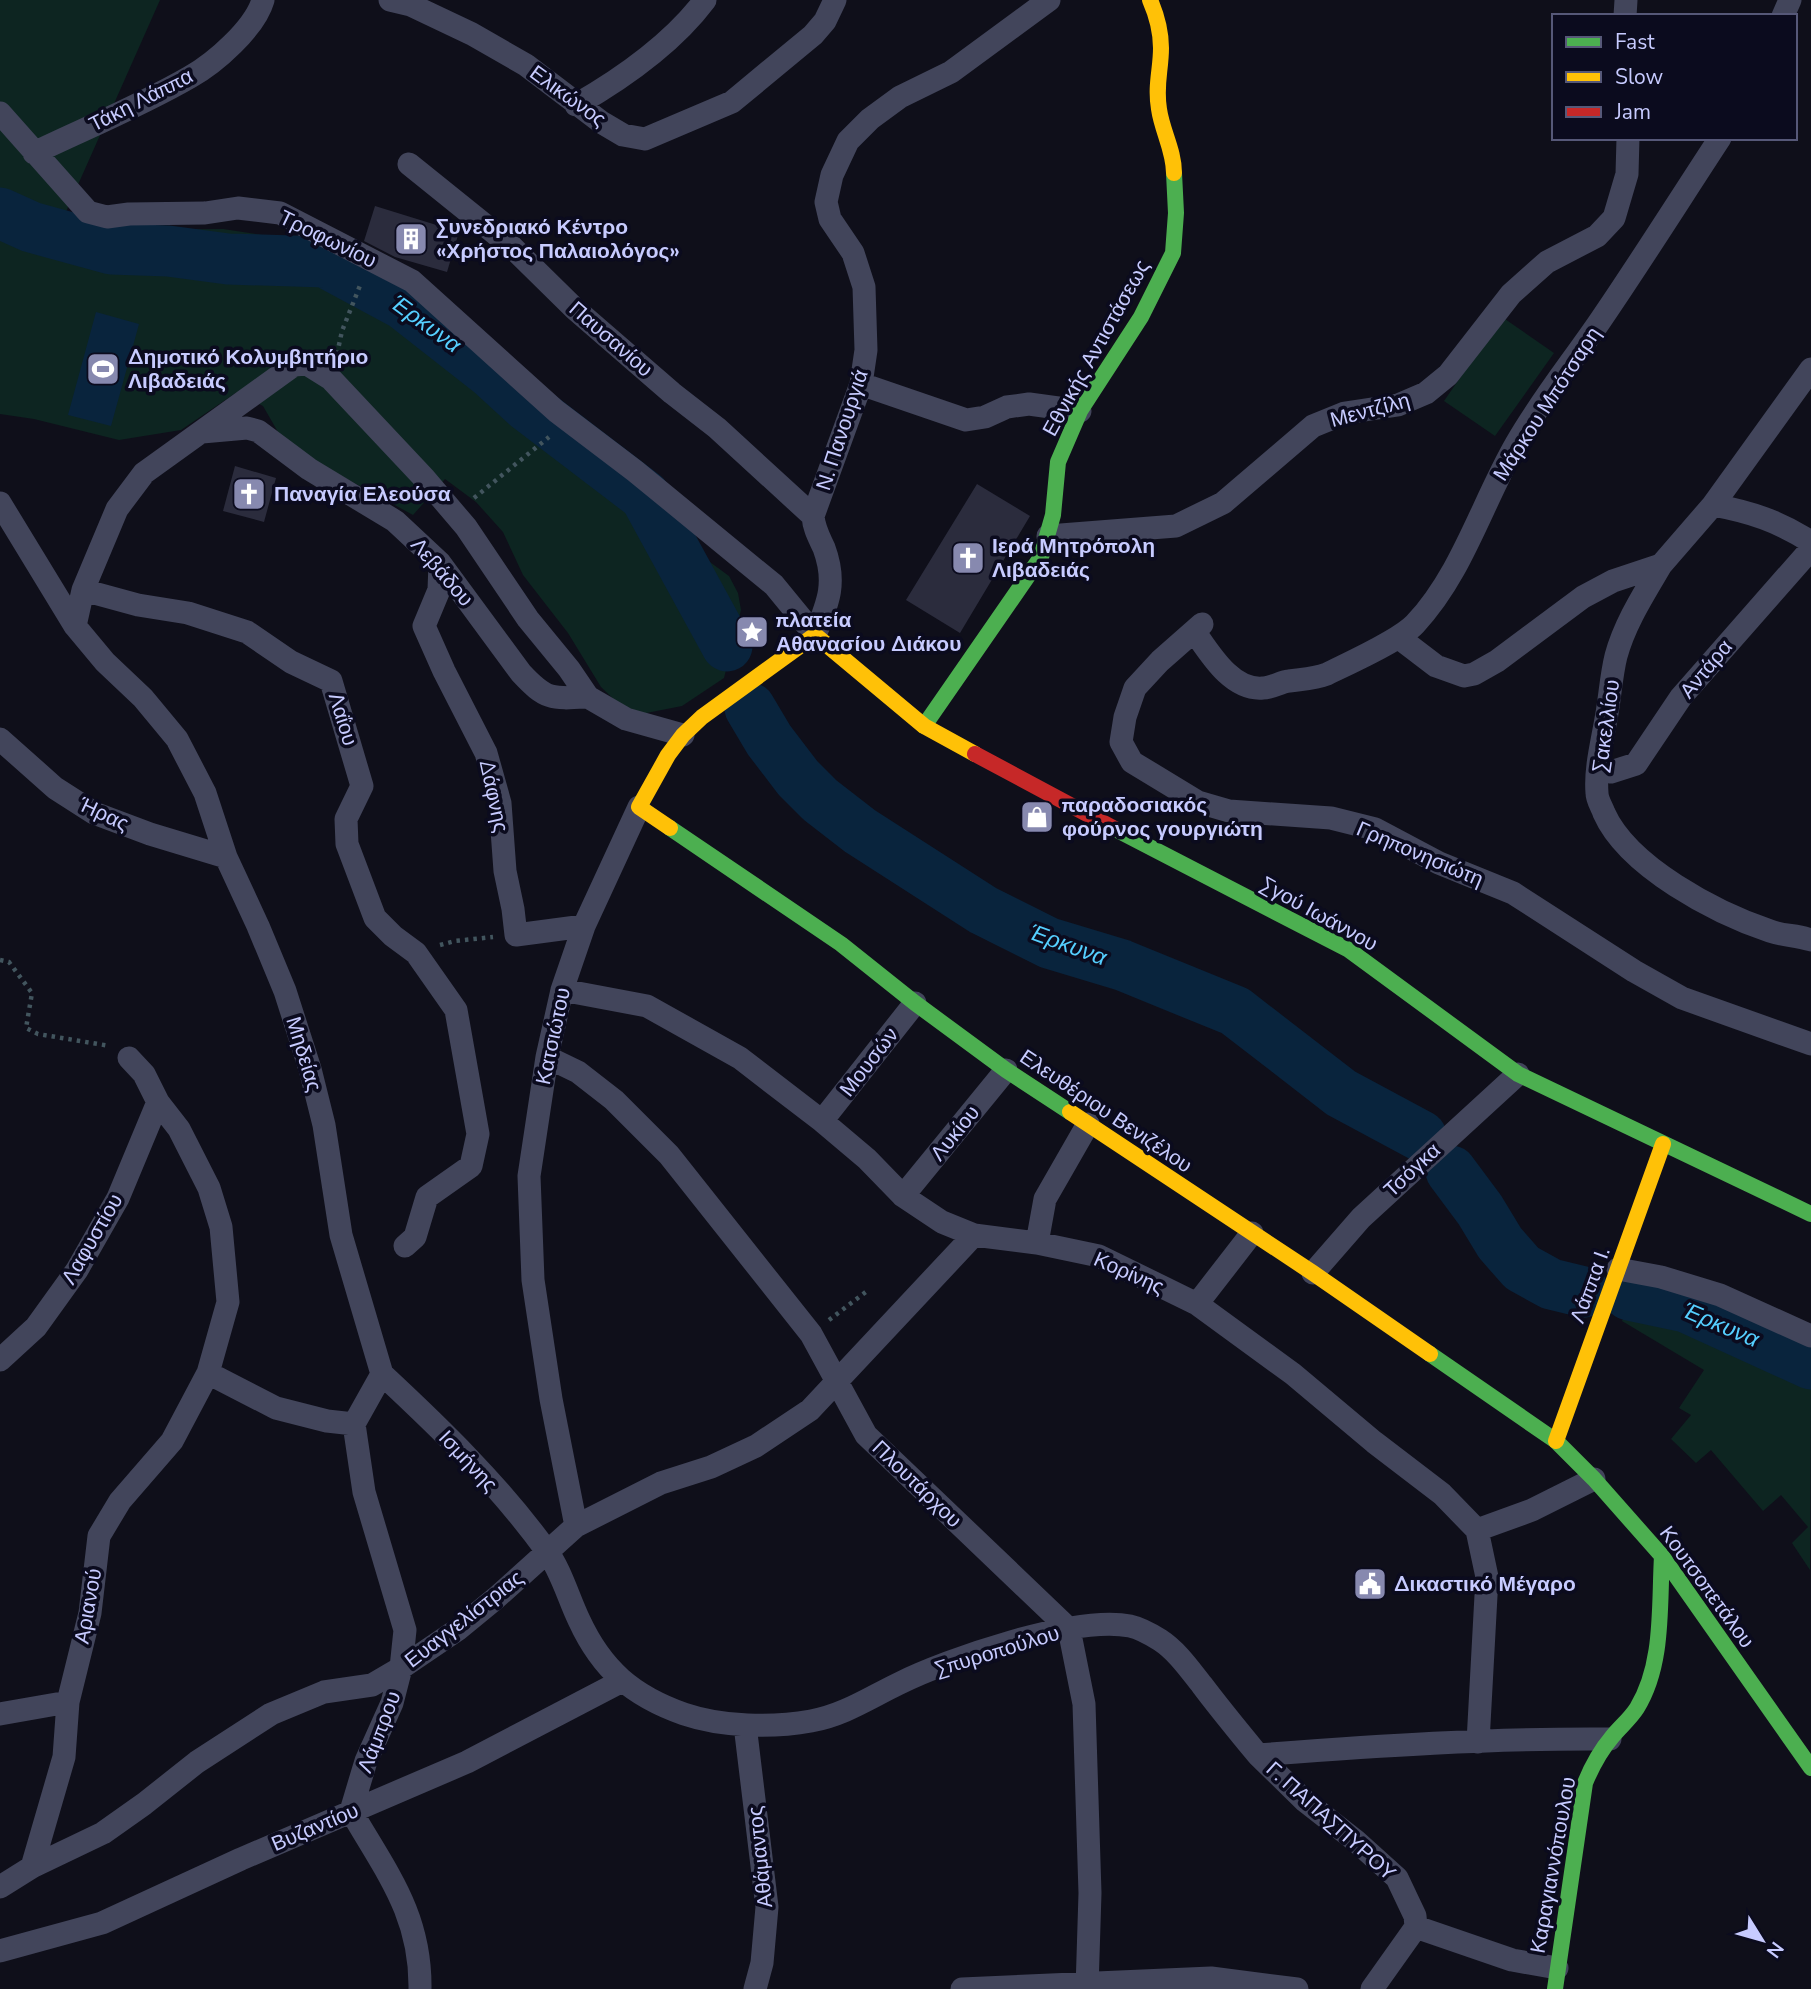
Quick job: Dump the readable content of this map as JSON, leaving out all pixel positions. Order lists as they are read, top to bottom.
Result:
{
  "streets": {
    "main road": [
      "Εθνικής Αντιστάσεως",
      "Σγού Ιωάννου",
      "Κατσιώτου",
      "Ελευθέριου Βενιζέλου",
      "Λάππα Ι.",
      "Κουτσοπετάλου",
      "Καραγιαννόπουλου"
    ],
    "street": [
      "Ελικώνος",
      "Τάκη Λάππα",
      "Τροφωνίου",
      "Παυσανίου",
      "Μάρκου Μπότσαρη",
      "Μεντζίλη",
      "Ν. Πανουργιά",
      "Λεβάδου",
      "Αντάρα",
      "Λαΐου",
      "Σακελλίου",
      "Δάφνης",
      "Ήρας",
      "Γρηπονησιώτη",
      "Μηδείας",
      "Μουσών",
      "Λυκίου",
      "Τσόγκα",
      "Λαφυστίου",
      "Κορίνης",
      "Ισμήνης",
      "Πλουτάρχου",
      "Αριανού",
      "Ευαγγελίστριας",
      "Σπυροπούλου",
      "Λάμπρου",
      "Γ. ΠΑΠΑΣΠΥΡΟΥ",
      "Βυζαντίου",
      "Αθάμαντος"
    ]
  },
  "crossings": [
    ["Τάκη Λάππα", "Τροφωνίου"],
    ["Τροφωνίου", "Ν. Πανουργιά"],
    ["Τροφωνίου", "Σγού Ιωάννου"],
    ["Τροφωνίου", "Κατσιώτου"],
    ["Παυσανίου", "Ν. Πανουργιά"],
    ["Εθνικής Αντιστάσεως", "Μεντζίλη"],
    ["Εθνικής Αντιστάσεως", "Σγού Ιωάννου"],
    ["Μάρκου Μπότσαρη", "Γρηπονησιώτη"],
    ["Ν. Πανουργιά", "Σγού Ιωάννου"],
    ["Ν. Πανουργιά", "Κατσιώτου"],
    ["Λεβάδου", "Δάφνης"],
    ["Λεβάδου", "Κατσιώτου"],
    ["Αντάρα", "Σακελλίου"],
    ["Ήρας", "Μηδείας"],
    ["Σγού Ιωάννου", "Κατσιώτου"],
    ["Σγού Ιωάννου", "Τσόγκα"],
    ["Σγού Ιωάννου", "Λάππα Ι."],
    ["Κατσιώτου", "Ελευθέριου Βενιζέλου"],
    ["Κατσιώτου", "Κορίνης"],
    ["Κατσιώτου", "Πλουτάρχου"],
    ["Κατσιώτου", "Ευαγγελίστριας"],
    ["Μηδείας", "Ισμήνης"],
    ["Μουσών", "Ελευθέριου Βενιζέλου"],
    ["Μουσών", "Κορίνης"],
    ["Ελευθέριου Βενιζέλου", "Λυκίου"],
    ["Ελευθέριου Βενιζέλου", "Τσόγκα"],
    ["Ελευθέριου Βενιζέλου", "Λάππα Ι."],
    ["Ελευθέριου Βενιζέλου", "Κουτσοπετάλου"],
    ["Λυκίου", "Κορίνης"],
    ["Λαφυστίου", "Αριανού"],
    ["Λάππα Ι.", "Κουτσοπετάλου"],
    ["Ισμήνης", "Ευαγγελίστριας"],
    ["Ισμήνης", "Σπυροπούλου"],
    ["Πλουτάρχου", "Ευαγγελίστριας"],
    ["Πλουτάρχου", "Σπυροπούλου"],
    ["Κουτσοπετάλου", "Καραγιαννόπουλου"],
    ["Αριανού", "Ευαγγελίστριας"],
    ["Ευαγγελίστριας", "Σπυροπούλου"],
    ["Ευαγγελίστριας", "Λάμπρου"],
    ["Σπυροπούλου", "Γ. ΠΑΠΑΣΠΥΡΟΥ"],
    ["Σπυροπούλου", "Βυζαντίου"],
    ["Σπυροπούλου", "Αθάμαντος"],
    ["Λάμπρου", "Βυζαντίου"]
  ],
  "water": ["Έρκυνα"],
  "places": {
    "building": ["Συνεδριακό Κέντρο «Χρήστος Παλαιολόγος»"],
    "sports": ["Δημοτικό Κολυμβητήριο Λιβαδειάς"],
    "church": ["Παναγία Ελεούσα", "Ιερά Μητρόπολη Λιβαδειάς"],
    "place": ["πλατεία Αθανασίου Διάκου"],
    "shop": ["παραδοσιακός φούρνος γουργιώτη"],
    "public building": ["Δικαστικό Μέγαρο"]
  },
  "legend": ["Fast", "Slow", "Jam"],
  "north": "bottom right"
}
